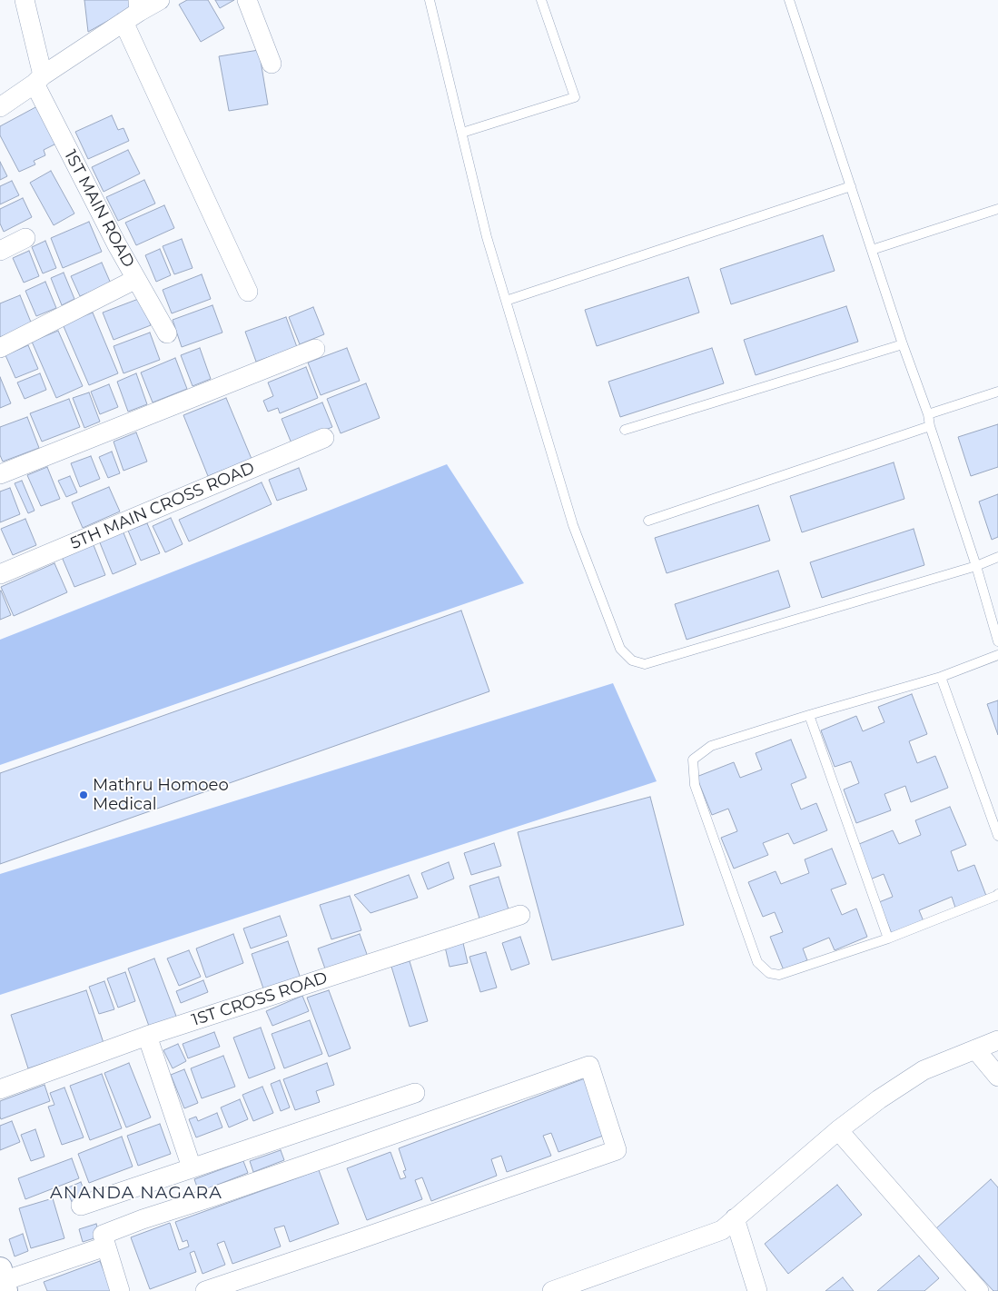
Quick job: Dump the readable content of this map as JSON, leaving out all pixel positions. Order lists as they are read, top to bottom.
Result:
{
  "streets": {
    "street": ["1ST MAIN ROAD", "5TH MAIN CROSS ROAD", "1ST CROSS ROAD"]
  },
  "districts": ["ANANDA NAGARA"],
  "places": ["Mathru Homoeo Medical"]
}
